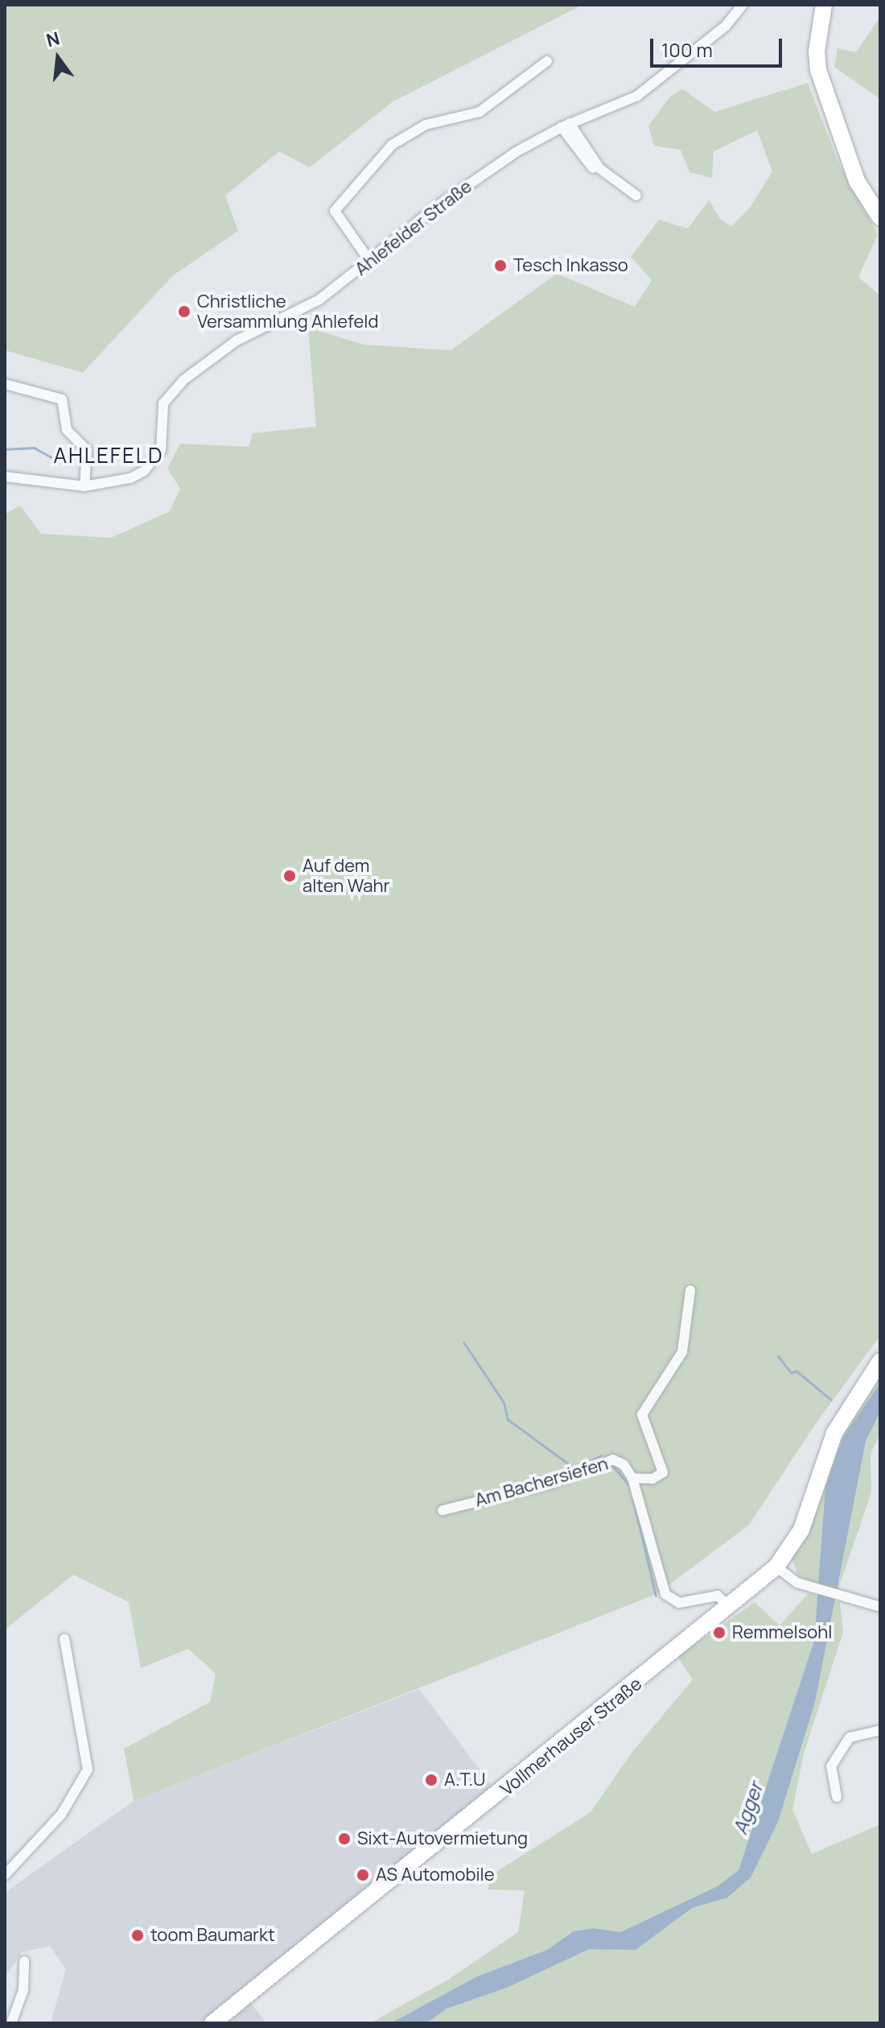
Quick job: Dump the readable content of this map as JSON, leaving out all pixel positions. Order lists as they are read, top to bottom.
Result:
{
  "streets": {
    "main road": ["Vollmerhauser Straße"],
    "street": ["Ahlefelder Straße", "Am Bachersiefen"]
  },
  "crossings": [
    ["Am Bachersiefen", "Vollmerhauser Straße"]
  ],
  "districts": ["AHLEFELD"],
  "water": ["Agger"],
  "places": [
    "Tesch Inkasso",
    "Christliche Versammlung Ahlefeld",
    "Auf dem alten Wahr",
    "Remmelsohl",
    "A.T.U",
    "Sixt-Autovermietung",
    "AS Automobile",
    "toom Baumarkt"
  ],
  "scale_bar": "100 m",
  "north": "top"
}
